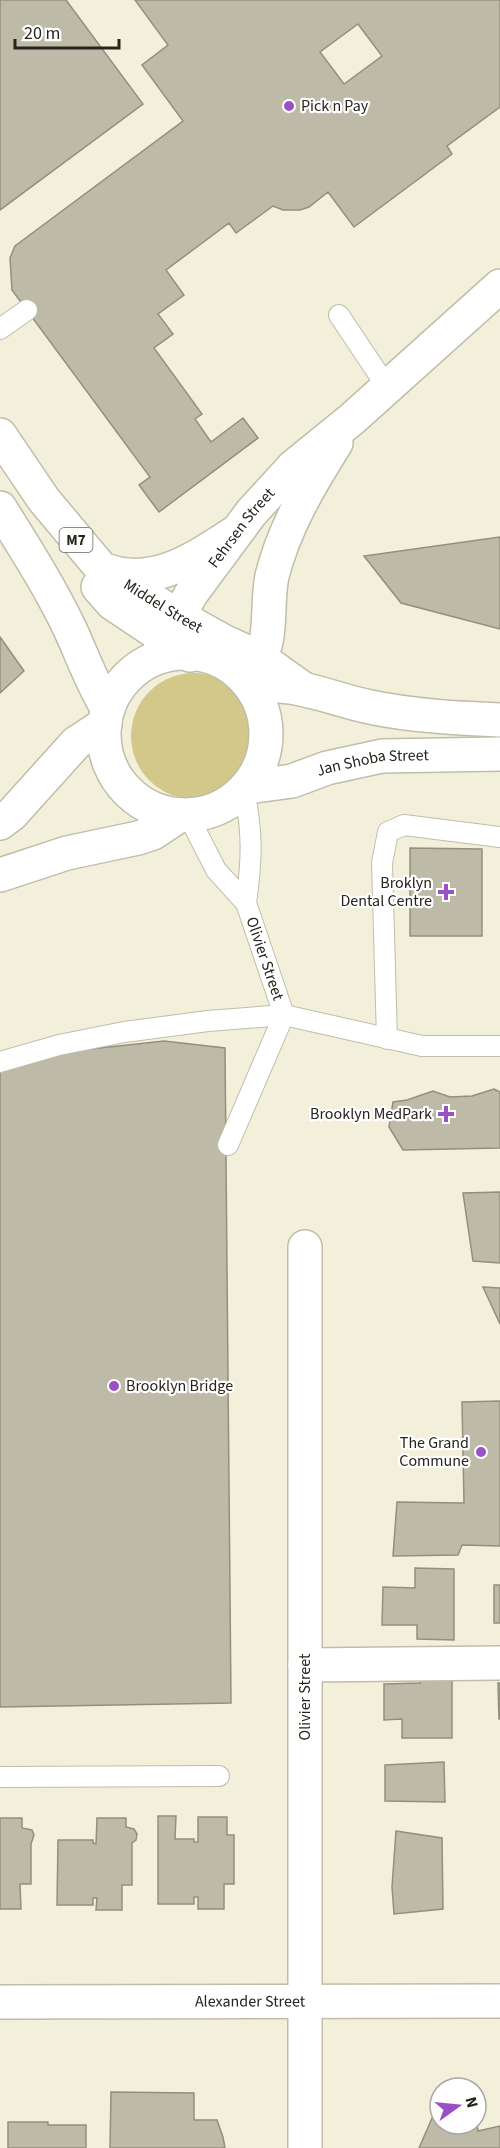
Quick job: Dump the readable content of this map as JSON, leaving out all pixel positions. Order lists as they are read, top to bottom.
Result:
{
  "streets": {
    "street": [
      "Fehrsen Street",
      "M7",
      "Middel Street",
      "Jan Shoba Street",
      "Olivier Street",
      "Alexander Street"
    ]
  },
  "crossings": [
    ["Fehrsen Street", "Middel Street"],
    ["Fehrsen Street", "Jan Shoba Street"],
    ["Fehrsen Street", "Olivier Street"],
    ["Middel Street", "Jan Shoba Street"],
    ["Middel Street", "Olivier Street"],
    ["Jan Shoba Street", "Olivier Street"],
    ["Olivier Street", "Alexander Street"]
  ],
  "places": {
    "other": ["Pick n Pay", "Brooklyn Bridge", "The Grand Commune"],
    "health": ["Broklyn Dental Centre", "Brooklyn MedPark"]
  },
  "scale_bar": "20 m",
  "north": "right"
}
